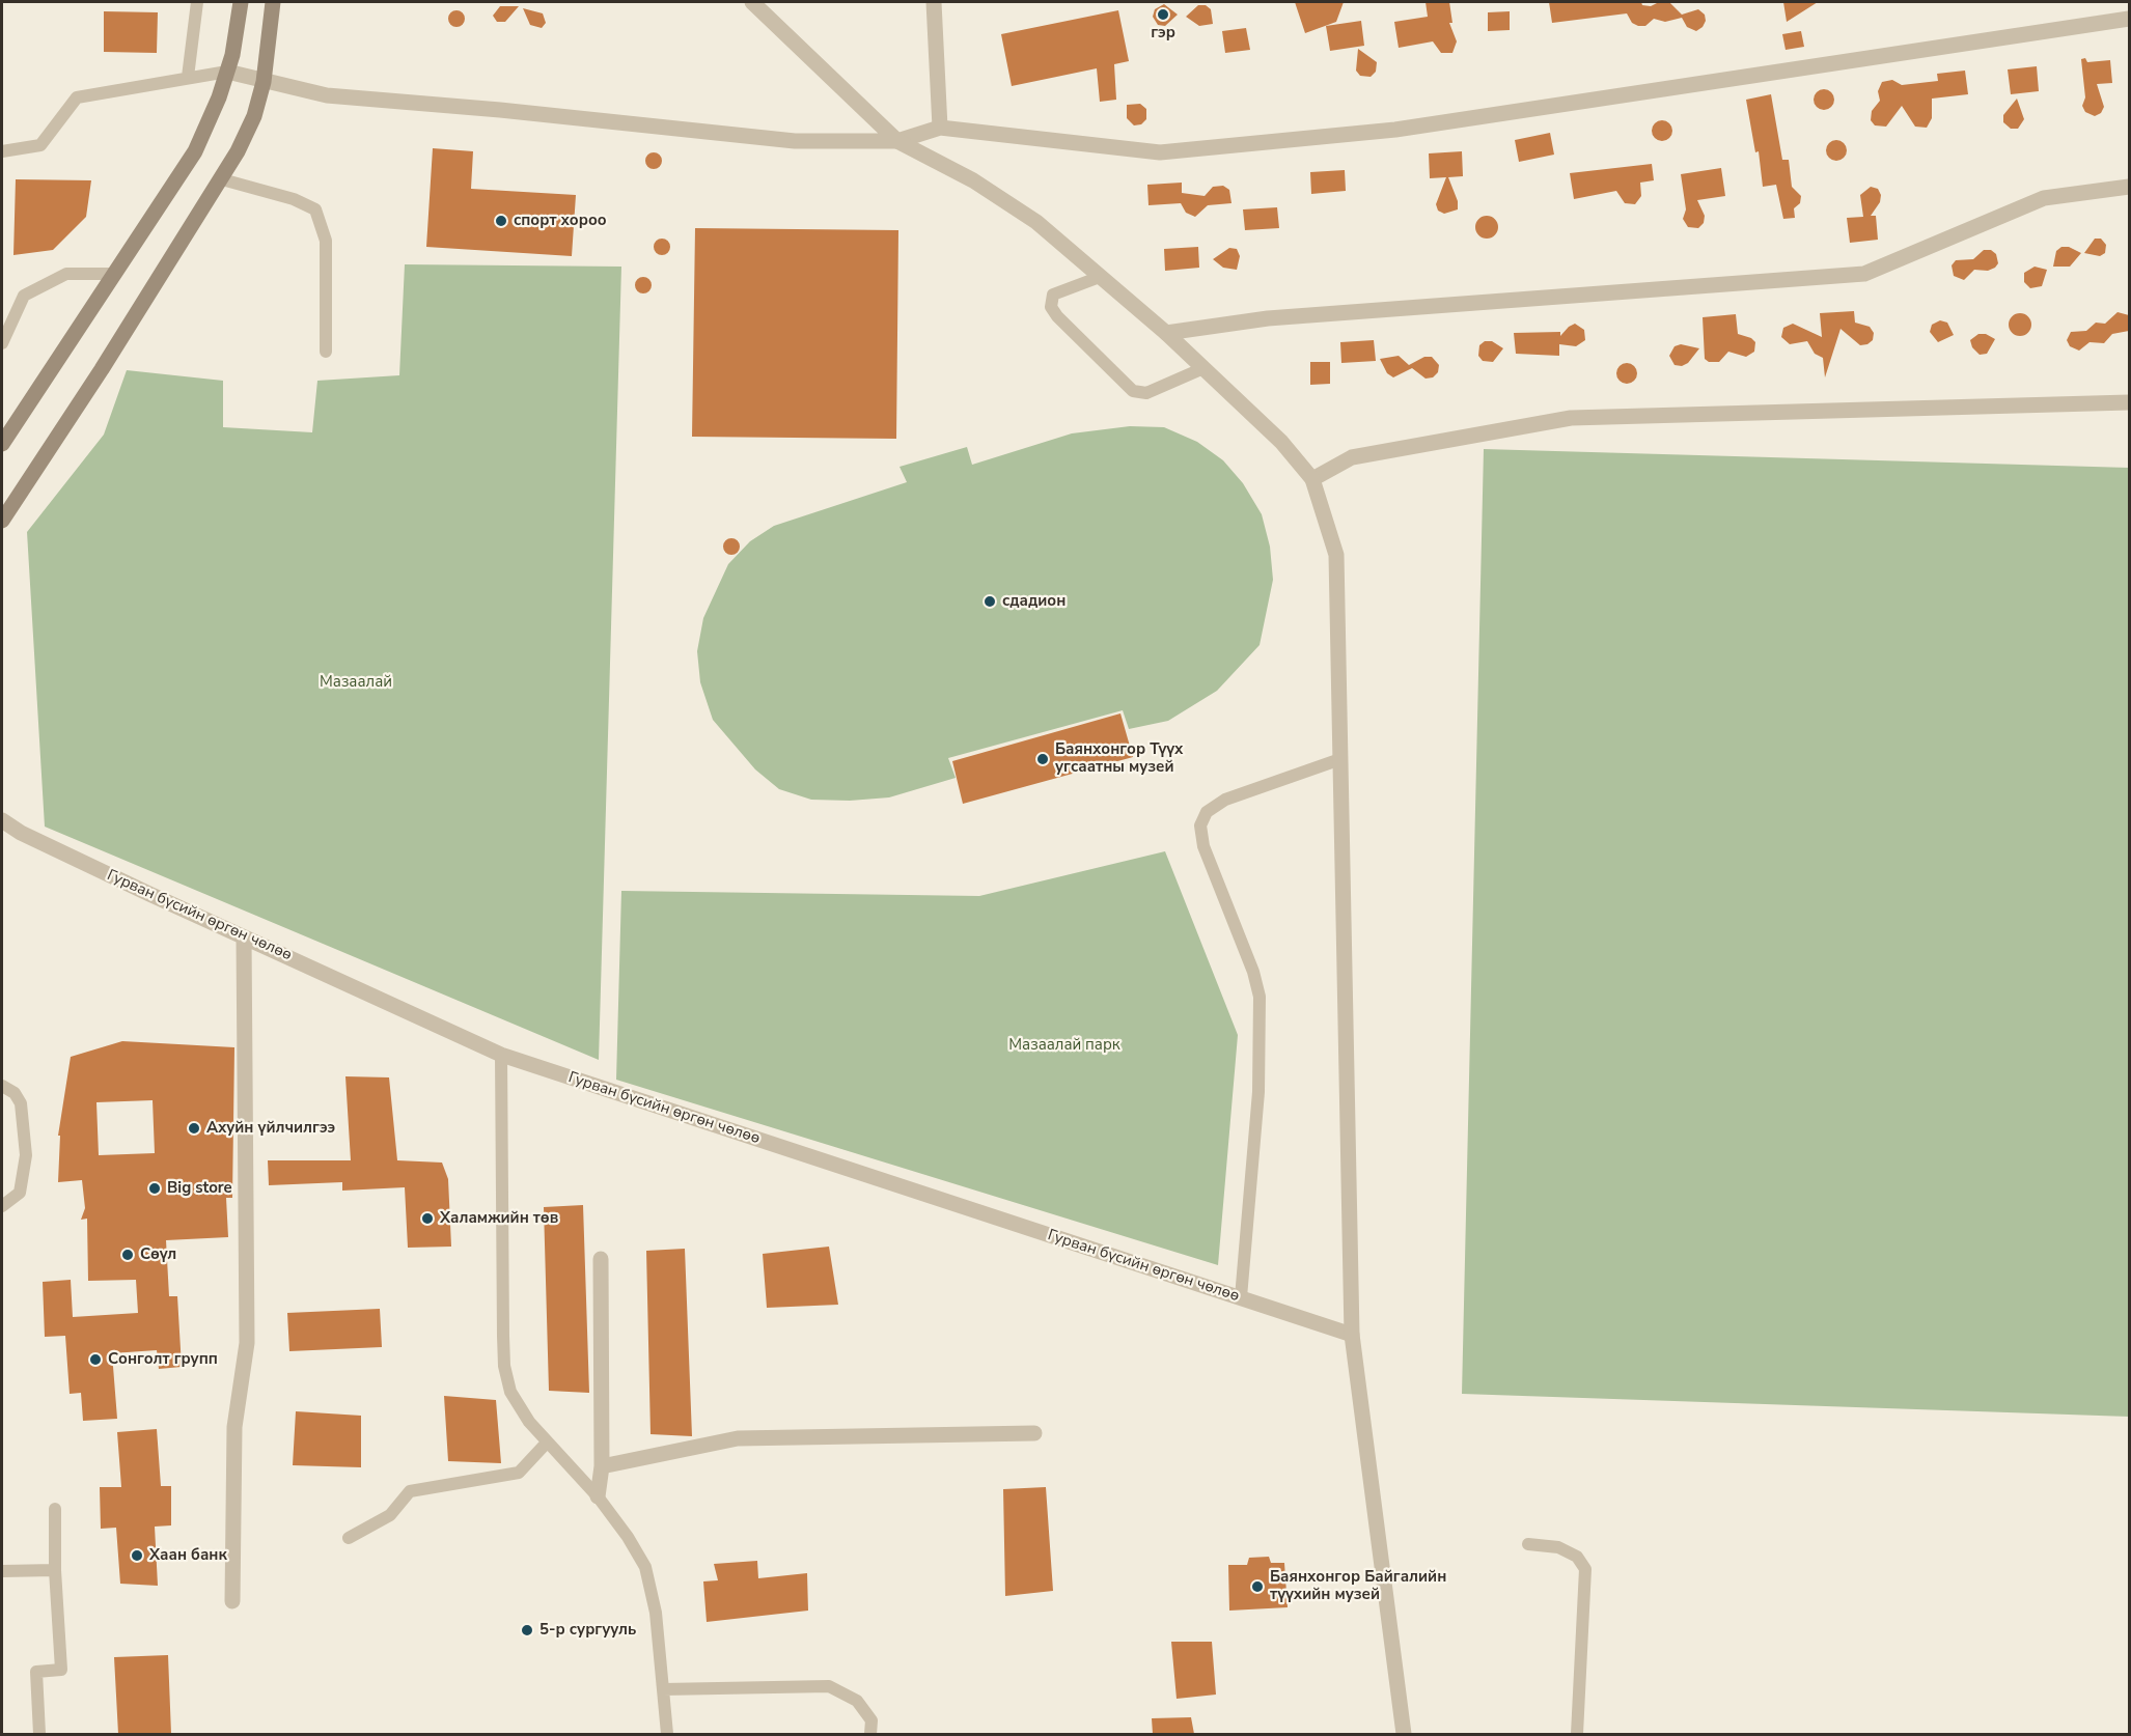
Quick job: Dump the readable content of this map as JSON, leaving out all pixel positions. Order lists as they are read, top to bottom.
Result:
{
  "streets": {
    "street": ["Гурван бүсийн өргөн чөлөө"]
  },
  "parks": ["Мазаалай", "Мазаалай парк"],
  "places": [
    "гэр",
    "спорт хороо",
    "сдадион",
    "Баянхонгор Түүх угсаатны музей",
    "Ахуйн үйлчилгээ",
    "Big store",
    "Халамжийн төв",
    "Сөүл",
    "Сонголт групп",
    "Хаан банк",
    "Баянхонгор Байгалийн түүхийн музей",
    "5-р сургууль"
  ]
}
